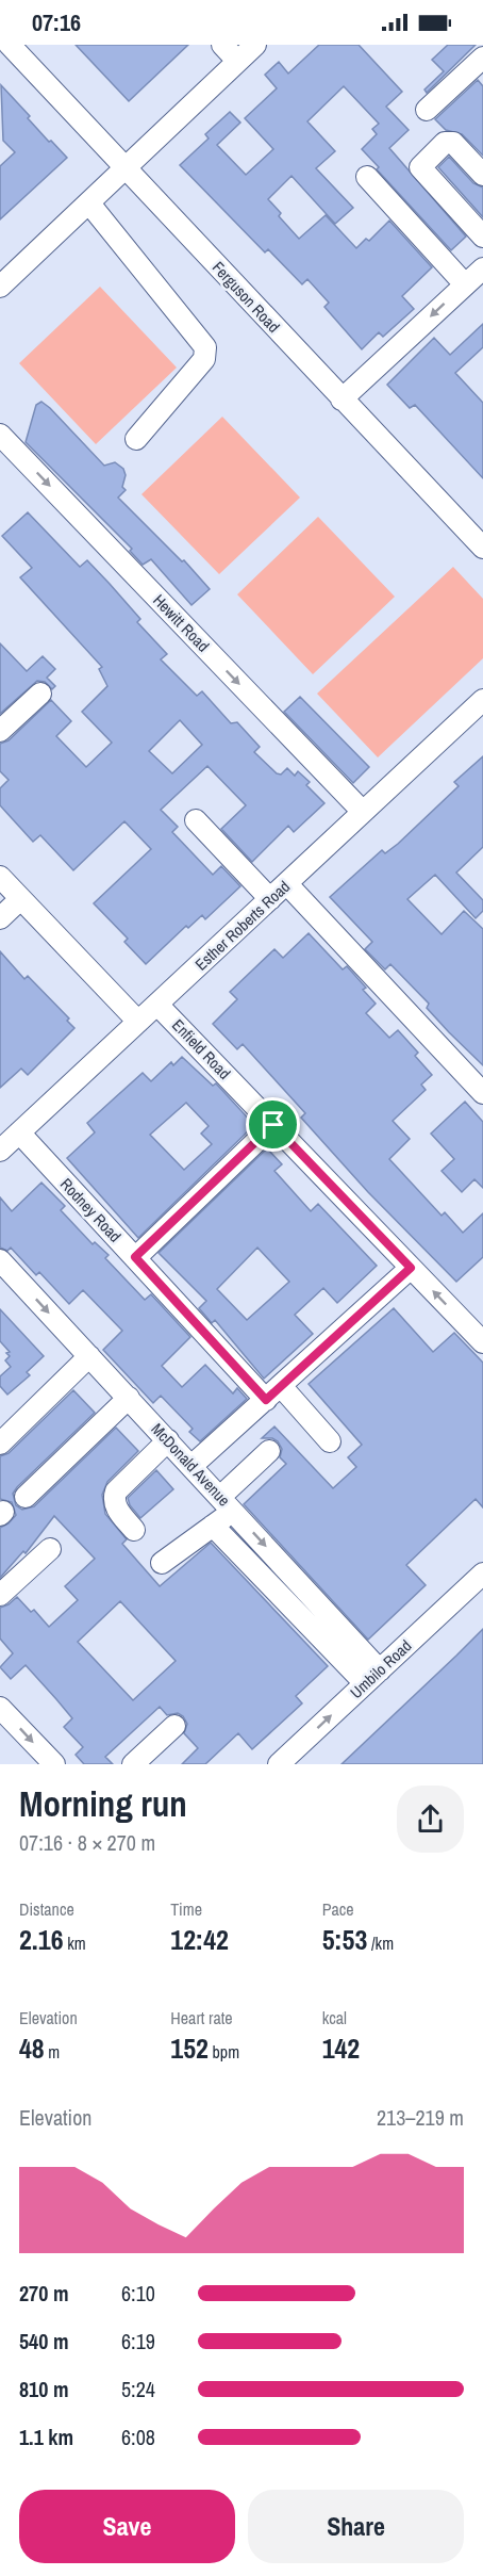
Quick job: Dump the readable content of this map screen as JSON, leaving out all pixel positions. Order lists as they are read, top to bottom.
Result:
{
  "streets": {
    "street": [
      "Ferguson Road",
      "Hewitt Road",
      "Esther Roberts Road",
      "Enfield Road",
      "Rodney Road",
      "McDonald Avenue",
      "Umbilo Road"
    ]
  },
  "crossings": [
    ["Hewitt Road", "Esther Roberts Road"],
    ["Esther Roberts Road", "Enfield Road"],
    ["Esther Roberts Road", "Rodney Road"],
    ["McDonald Avenue", "Umbilo Road"]
  ],
  "one_way": ["Hewitt Road", "Umbilo Road"],
  "page": {
    "status": "07:16",
    "heading": ["Morning run", "07:16 · 8 × 270 m"],
    "stats": [
      ["Distance", "2.16 km"],
      ["Time", "12:42"],
      ["Pace", "5:53 /km"],
      ["Elevation", "48 m"],
      ["Heart rate", "152 bpm"],
      ["kcal", "142"]
    ],
    "chart": ["Elevation", "213–219 m"],
    "list": [
      {
        "name": "270 m",
        "note": "6:10"
      },
      {
        "name": "540 m",
        "note": "6:19"
      },
      {
        "name": "810 m",
        "note": "5:24"
      },
      {
        "name": "1.1 km",
        "note": "6:08"
      }
    ],
    "buttons": ["Save", "Share"]
  }
}
